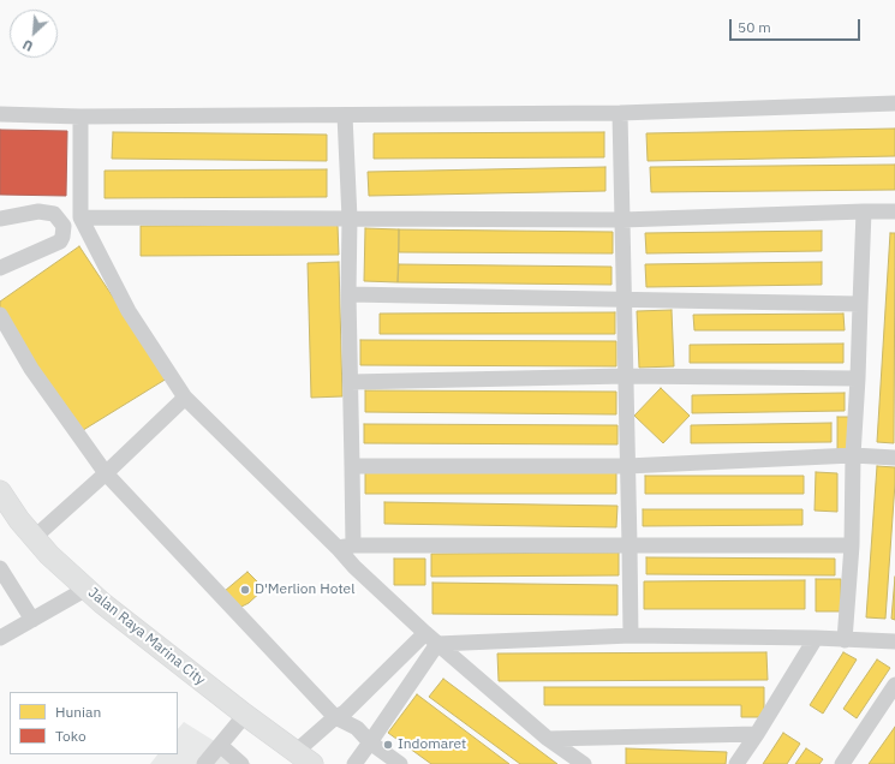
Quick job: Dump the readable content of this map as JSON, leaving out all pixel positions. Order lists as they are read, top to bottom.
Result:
{
  "streets": {
    "main road": ["Jalan Raya Marina City"]
  },
  "places": ["D'Merlion Hotel", "Indomaret"],
  "legend": ["Hunian", "Toko"],
  "scale_bar": "50 m",
  "north": "bottom left"
}
